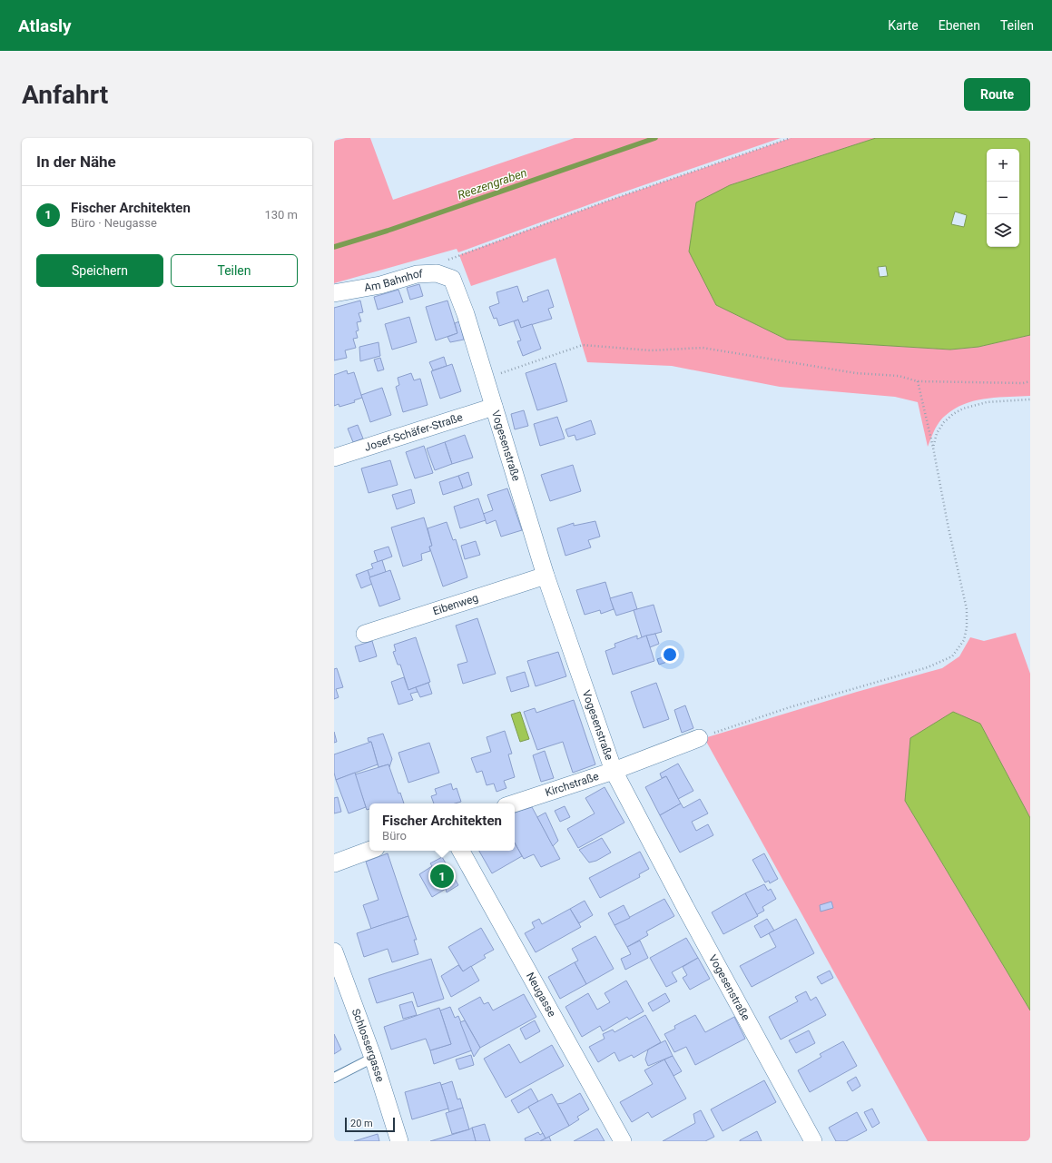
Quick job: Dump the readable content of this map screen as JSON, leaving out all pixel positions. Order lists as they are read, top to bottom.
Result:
{
  "streets": {
    "street": [
      "Am Bahnhof",
      "Josef-Schäfer-Straße",
      "Vogesenstraße",
      "Eibenweg",
      "Kirchstraße",
      "Neugasse",
      "Schlossergasse"
    ]
  },
  "crossings": [
    ["Am Bahnhof", "Vogesenstraße"],
    ["Josef-Schäfer-Straße", "Vogesenstraße"],
    ["Vogesenstraße", "Eibenweg"],
    ["Vogesenstraße", "Kirchstraße"]
  ],
  "water": ["Reezengraben"],
  "scale_bar": "20 m",
  "page": {
    "header": "Atlasly",
    "nav": ["Karte", "Ebenen", "Teilen"],
    "buttons": [
      "Route",
      ["Speichern", "Teilen"]
    ],
    "title": "Anfahrt",
    "heading": "In der Nähe",
    "map_buttons": ["+", "−"],
    "list": [
      {
        "mark": "1",
        "name": "Fischer Architekten",
        "note": "Büro · Neugasse",
        "value": "130 m"
      }
    ],
    "popup": ["Fischer Architekten", "Büro"],
    "pins": "1",
    "scale": "20 m"
  }
}
